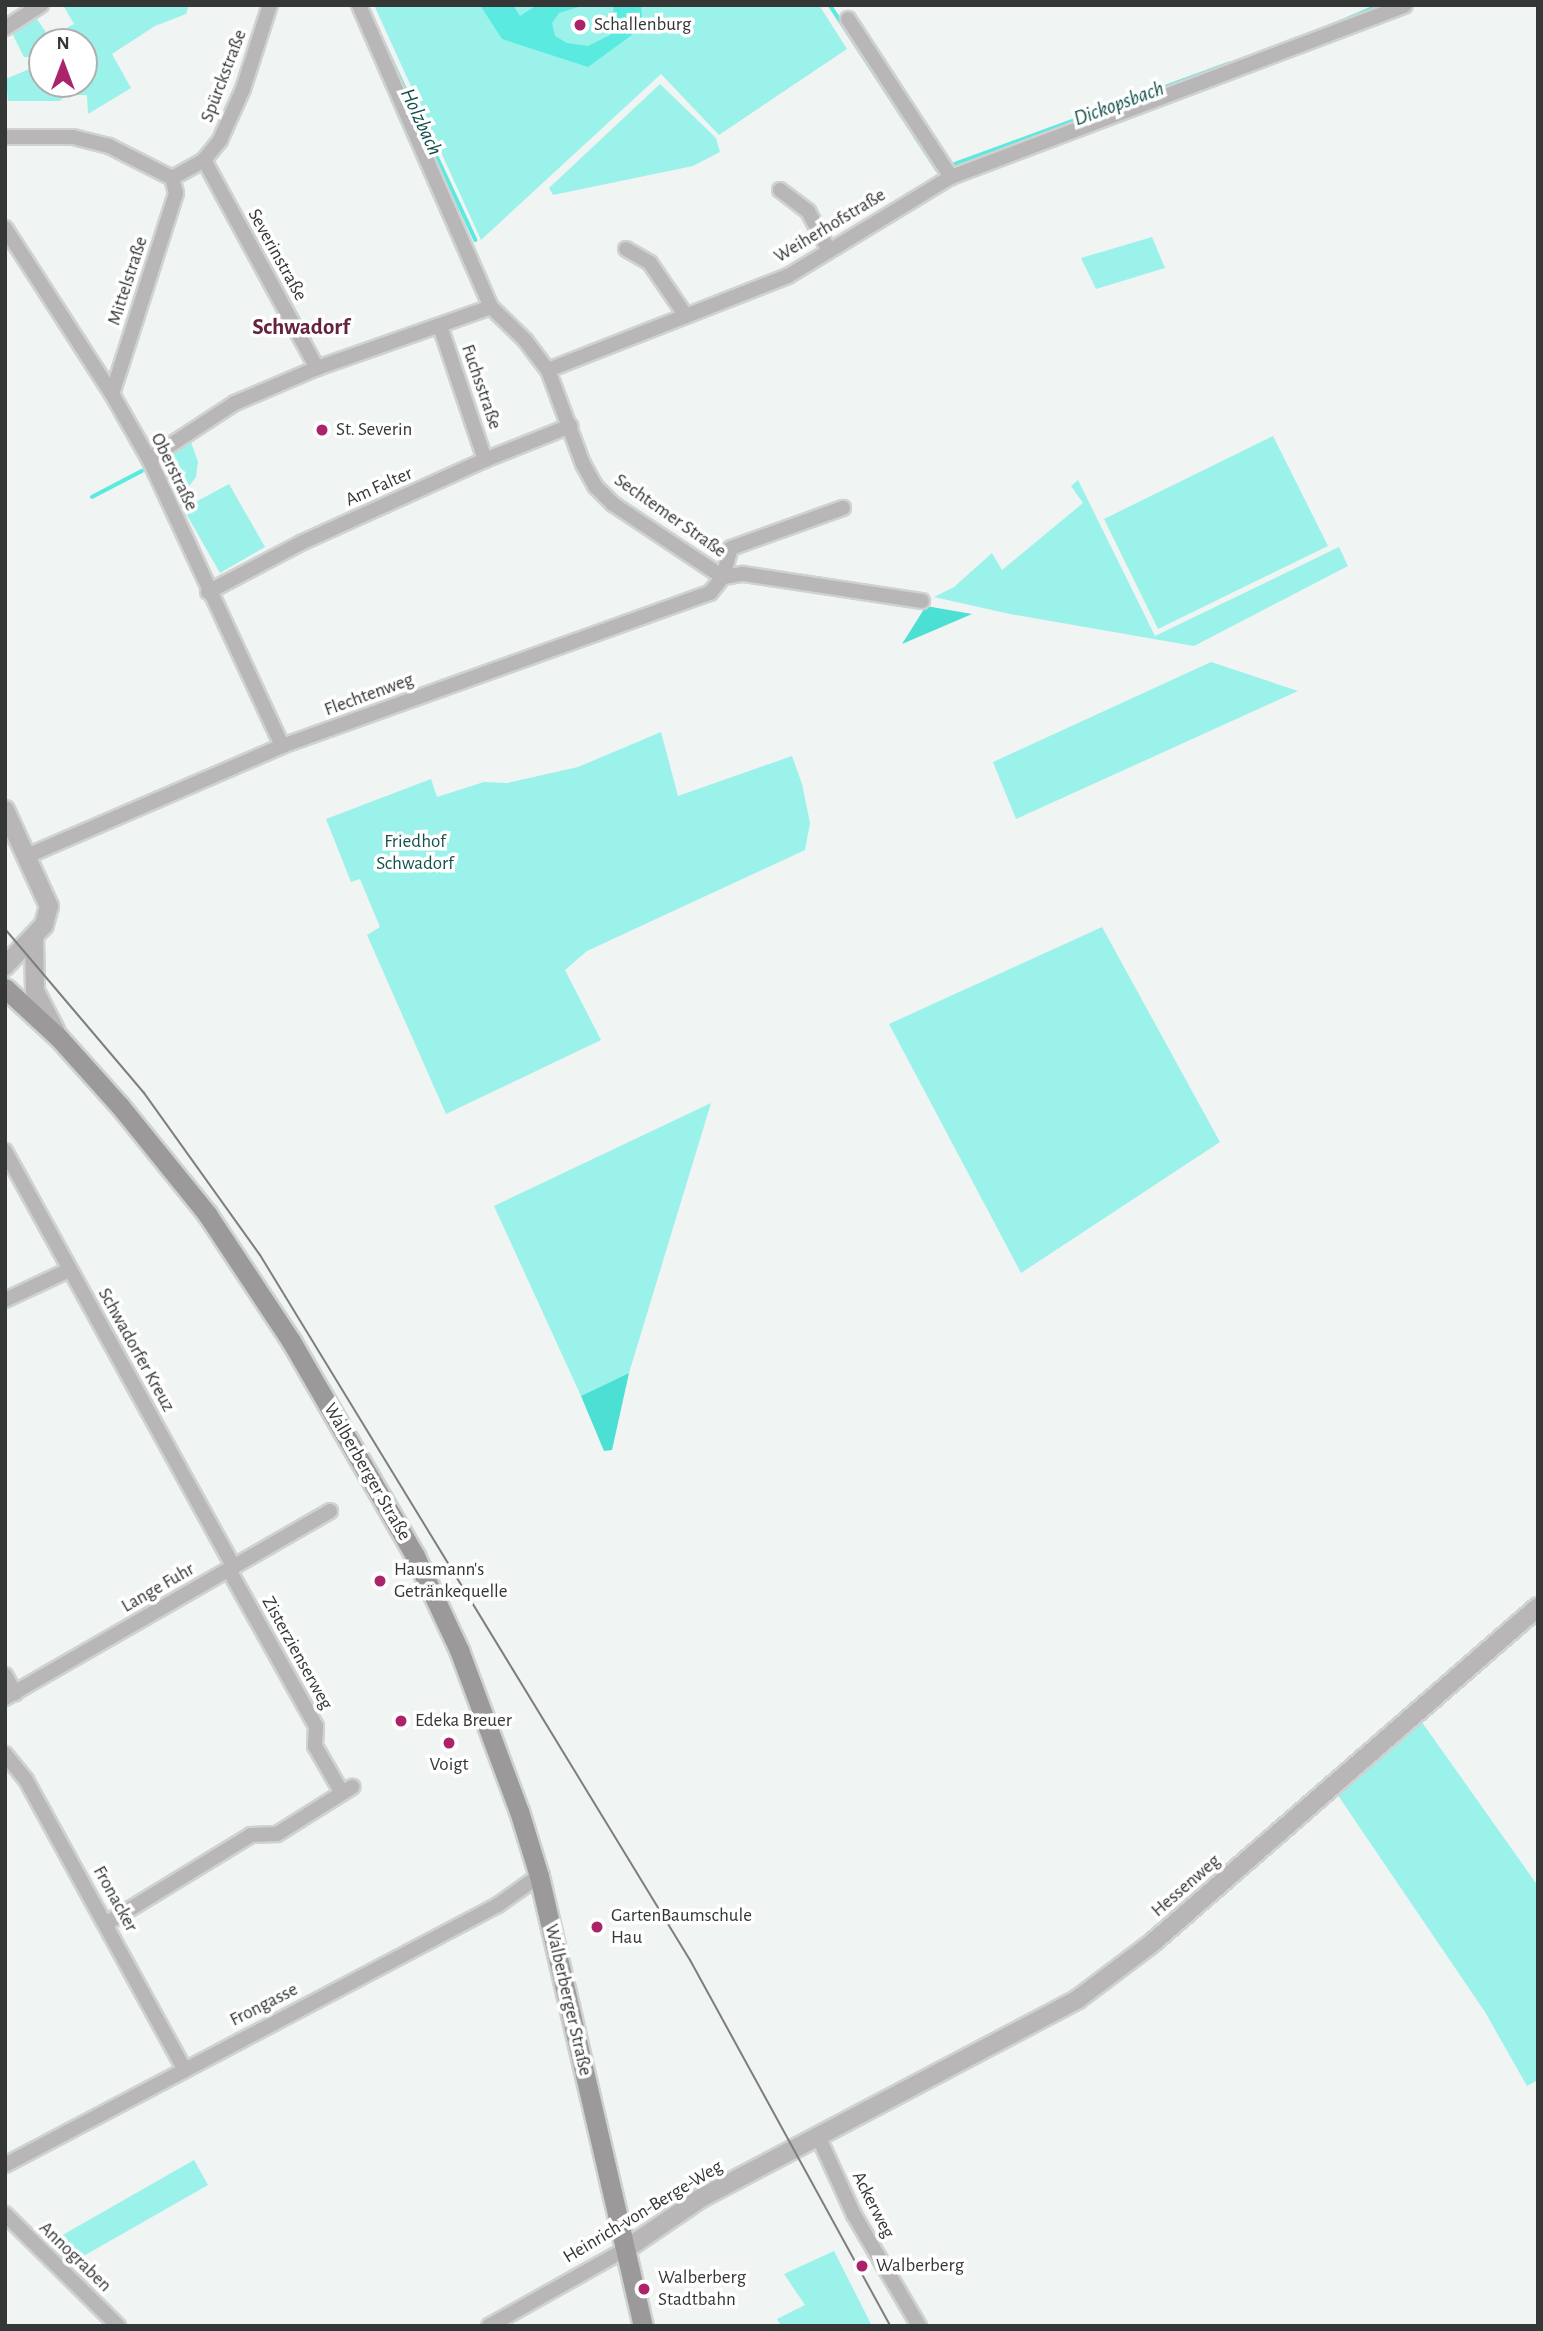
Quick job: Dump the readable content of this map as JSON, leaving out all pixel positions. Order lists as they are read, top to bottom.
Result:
{
  "streets": {
    "main road": ["Walberberger Straße"],
    "street": [
      "Spürckstraße",
      "Weiherhofstraße",
      "Severinstraße",
      "Mittelstraße",
      "Fuchsstraße",
      "Oberstraße",
      "Am Falter",
      "Sechtemer Straße",
      "Flechtenweg",
      "Schwadorfer Kreuz",
      "Lange Fuhr",
      "Zisterzienserweg",
      "Hessenweg",
      "Fronacker",
      "Frongasse",
      "Ackerweg",
      "Heinrich-von-Berge-Weg",
      "Annograben"
    ]
  },
  "crossings": [
    ["Spürckstraße", "Severinstraße"],
    ["Spürckstraße", "Mittelstraße"],
    ["Weiherhofstraße", "Sechtemer Straße"],
    ["Mittelstraße", "Oberstraße"],
    ["Fuchsstraße", "Am Falter"],
    ["Oberstraße", "Am Falter"],
    ["Oberstraße", "Flechtenweg"],
    ["Am Falter", "Sechtemer Straße"],
    ["Sechtemer Straße", "Flechtenweg"],
    ["Schwadorfer Kreuz", "Lange Fuhr"],
    ["Schwadorfer Kreuz", "Zisterzienserweg"],
    ["Walberberger Straße", "Frongasse"],
    ["Walberberger Straße", "Heinrich-von-Berge-Weg"],
    ["Lange Fuhr", "Zisterzienserweg"],
    ["Zisterzienserweg", "Fronacker"],
    ["Hessenweg", "Ackerweg"],
    ["Hessenweg", "Heinrich-von-Berge-Weg"],
    ["Fronacker", "Frongasse"],
    ["Ackerweg", "Heinrich-von-Berge-Weg"]
  ],
  "districts": ["Schwadorf"],
  "water": ["Dickopsbach", "Holzbach"],
  "parks": ["Friedhof Schwadorf"],
  "places": [
    "Schallenburg",
    "St. Severin",
    "Hausmann's Getränkequelle",
    "Edeka Breuer",
    "Voigt",
    "GartenBaumschule Hau",
    "Walberberg",
    "Walberberg Stadtbahn"
  ],
  "north": "top"
}
